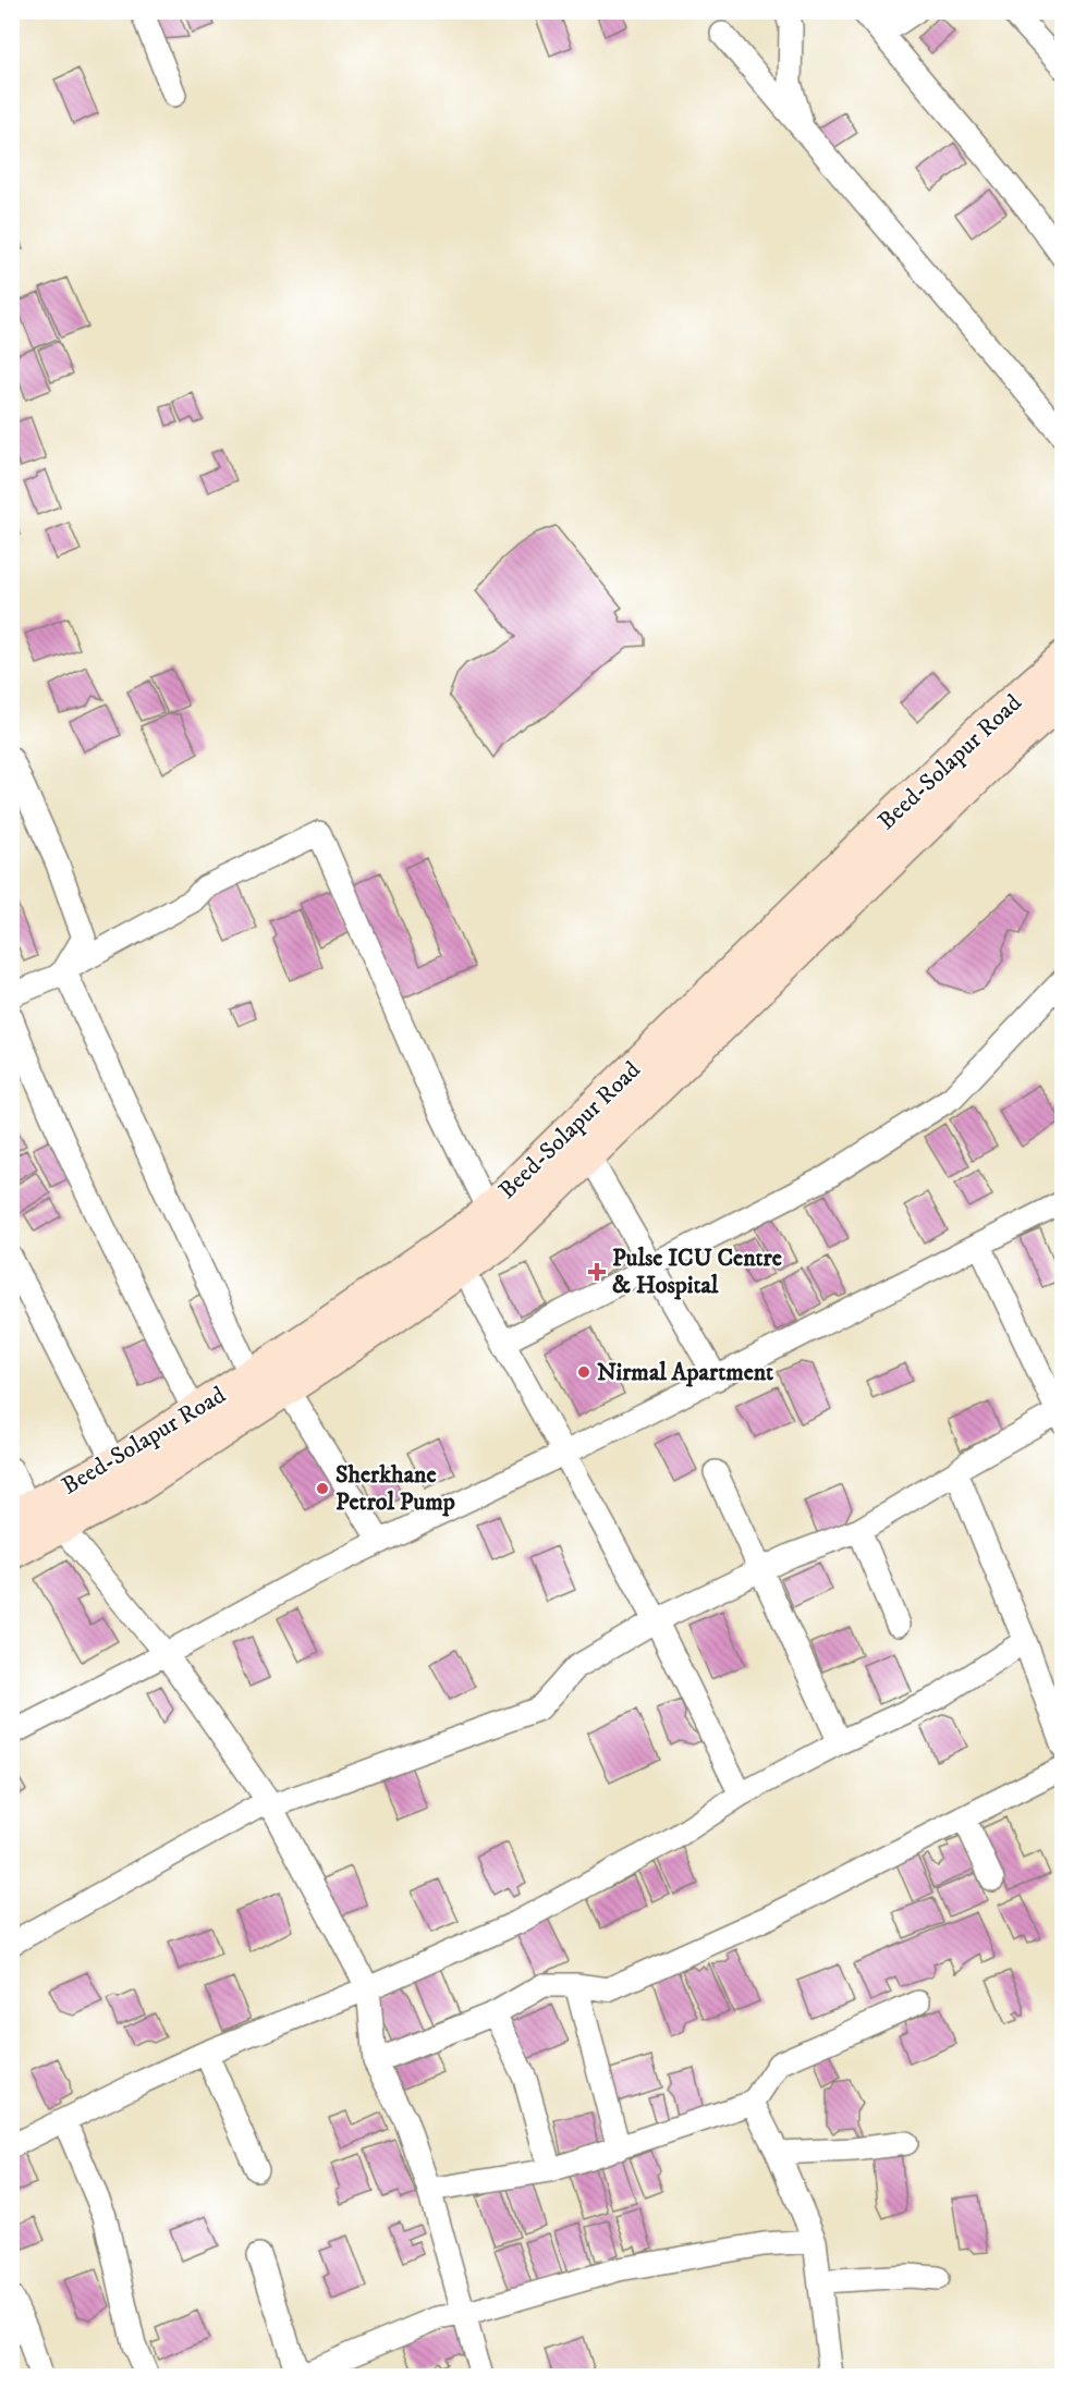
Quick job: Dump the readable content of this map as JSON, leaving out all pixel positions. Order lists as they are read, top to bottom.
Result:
{
  "streets": {
    "main road": ["Beed-Solapur Road"]
  },
  "places": {
    "health": ["Pulse ICU Centre & Hospital"],
    "other": ["Nirmal Apartment", "Sherkhane Petrol Pump"]
  }
}
